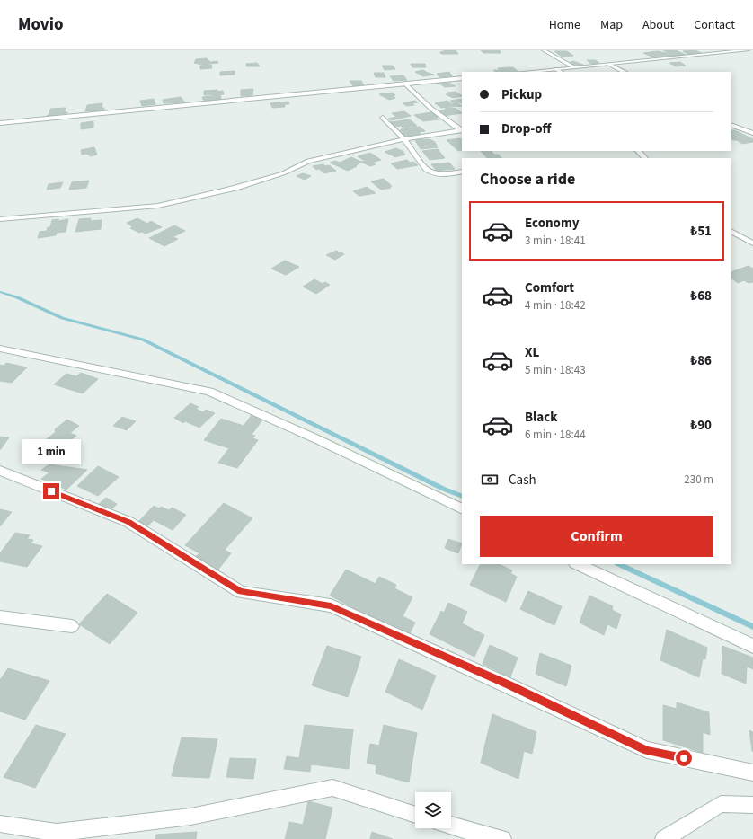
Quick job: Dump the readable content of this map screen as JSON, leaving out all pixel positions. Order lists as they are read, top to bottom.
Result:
{
  "page": {
    "header": "Movio",
    "nav": [
      "Home",
      "Map",
      "About",
      "Contact"
    ],
    "banner": ["Pickup", "Drop-off"],
    "heading": "Choose a ride",
    "list": [
      {
        "name": "Economy",
        "note": "3 min · 18:41",
        "value": "₺51"
      },
      {
        "name": "Comfort",
        "note": "4 min · 18:42",
        "value": "₺68"
      },
      {
        "name": "XL",
        "note": "5 min · 18:43",
        "value": "₺86"
      },
      {
        "name": "Black",
        "note": "6 min · 18:44",
        "value": "₺90"
      }
    ],
    "bubble": "1 min",
    "pay": ["Cash", "230 m"],
    "buttons": "Confirm"
  }
}
